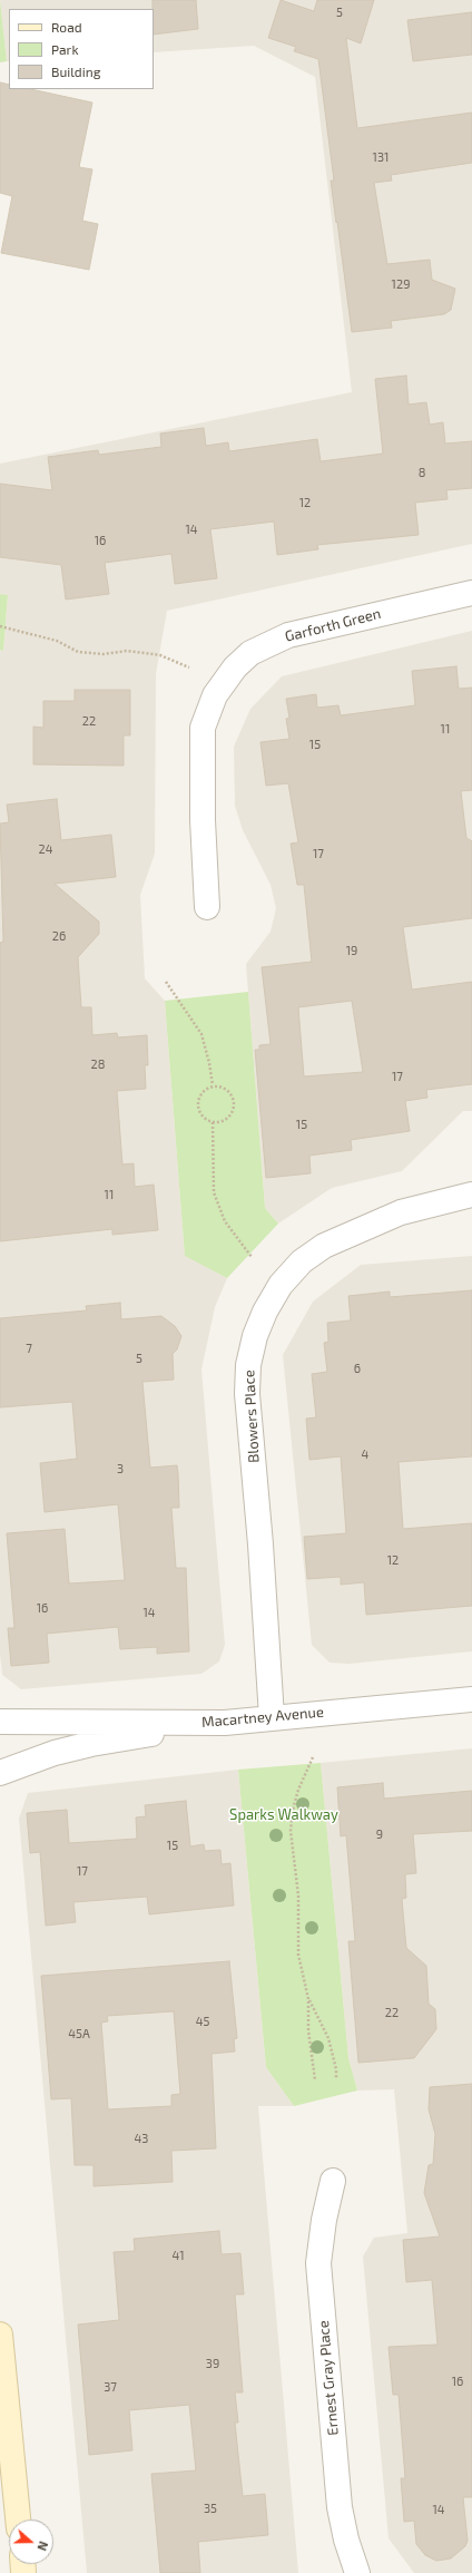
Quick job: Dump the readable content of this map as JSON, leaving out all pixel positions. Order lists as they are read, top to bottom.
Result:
{
  "streets": {
    "street": [
      "Garforth Green",
      "Blowers Place",
      "Macartney Avenue",
      "Ernest Gray Place"
    ]
  },
  "crossings": [
    ["Blowers Place", "Macartney Avenue"]
  ],
  "parks": ["Sparks Walkway"],
  "house_numbers": [
    "5",
    "131",
    "129",
    "8",
    "12",
    "14",
    "16",
    "22",
    "11",
    "15",
    "24",
    "17",
    "26",
    "19",
    "28",
    "17",
    "15",
    "11",
    "7",
    "5",
    "6",
    "4",
    "3",
    "12",
    "16",
    "14",
    "9",
    "15",
    "17",
    "22",
    "45",
    "45A",
    "43",
    "41",
    "39",
    "16",
    "37",
    "35",
    "14"
  ],
  "legend": ["Road", "Park", "Building"],
  "north": "right"
}
